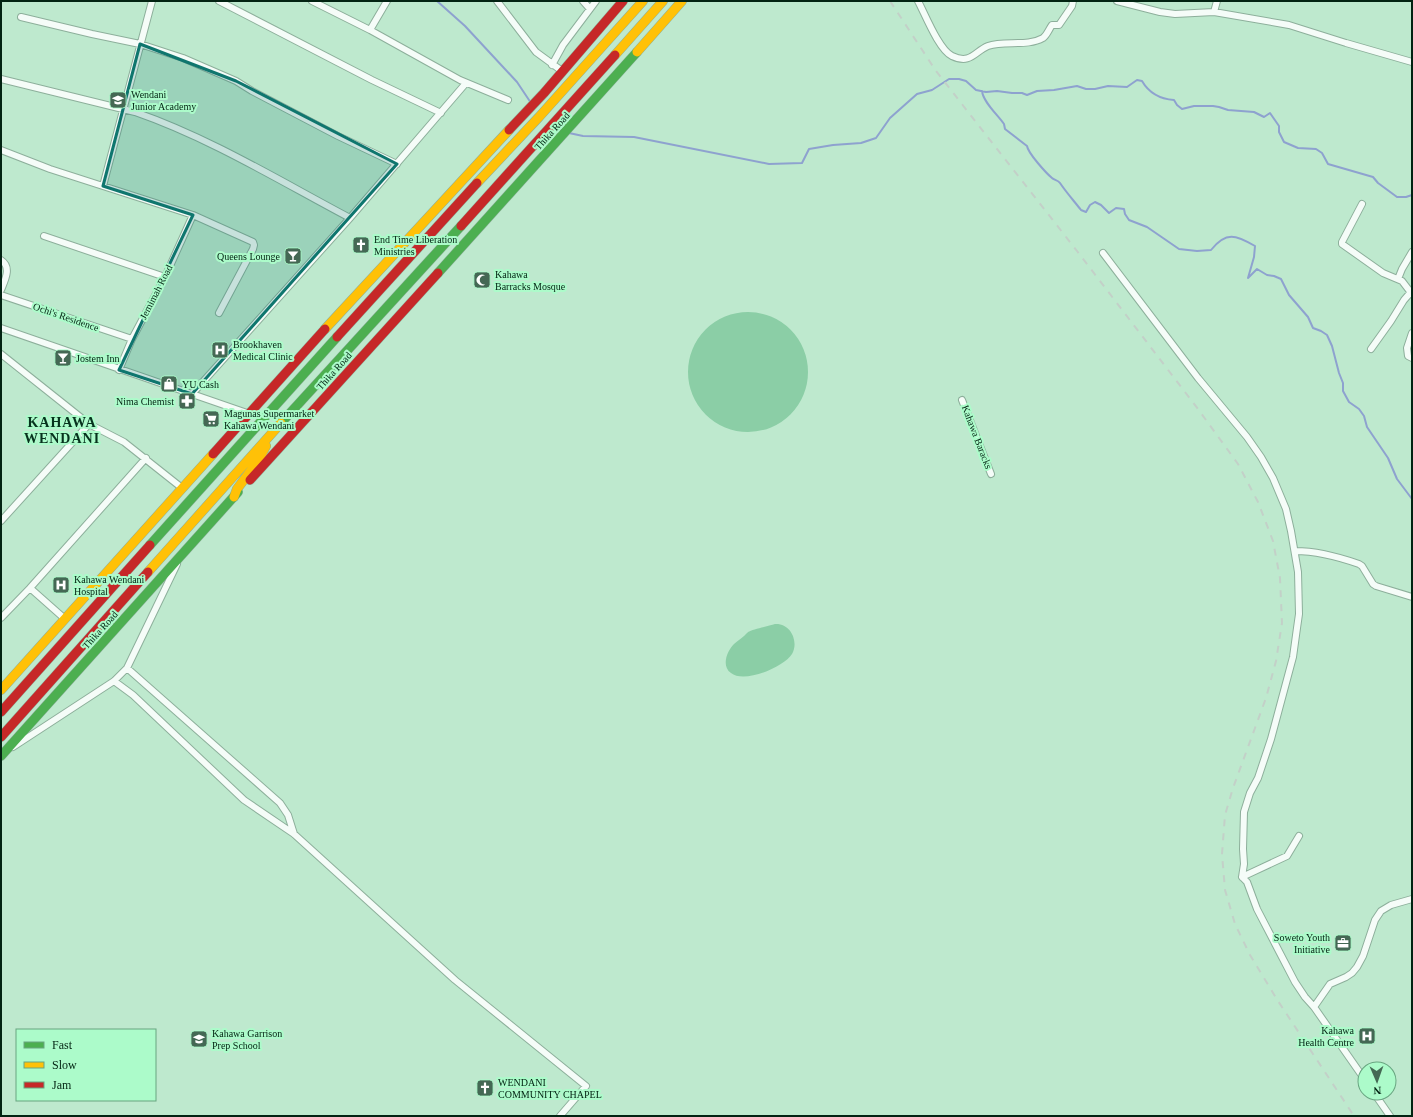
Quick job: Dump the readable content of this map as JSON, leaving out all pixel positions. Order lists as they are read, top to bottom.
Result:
{
  "streets": {
    "main road": ["Thika Road"],
    "street": ["Jemimah Road", "Ochi's Residence", "Kahawa Baracks"]
  },
  "crossings": [
    ["Jemimah Road", "Ochi's Residence"]
  ],
  "districts": ["KAHAWA WENDANI"],
  "places": {
    "school or university": ["Wendani Junior Academy", "Kahawa Garrison Prep School"],
    "church": ["End Time Liberation Ministries", "WENDANI COMMUNITY CHAPEL"],
    "bar": ["Queens Lounge", "Jostem Inn"],
    "mosque": ["Kahawa Barracks Mosque"],
    "hospital": ["Brookhaven Medical Clinic", "Kahawa Wendani Hospital", "Kahawa Health Centre"],
    "shop": ["YU Cash"],
    "pharmacy": ["Nima Chemist"],
    "supermarket": ["Magunas Supermarket Kahawa Wendani"],
    "office": ["Soweto Youth Initiative"]
  },
  "legend": ["Fast", "Slow", "Jam"],
  "north": "bottom"
}
